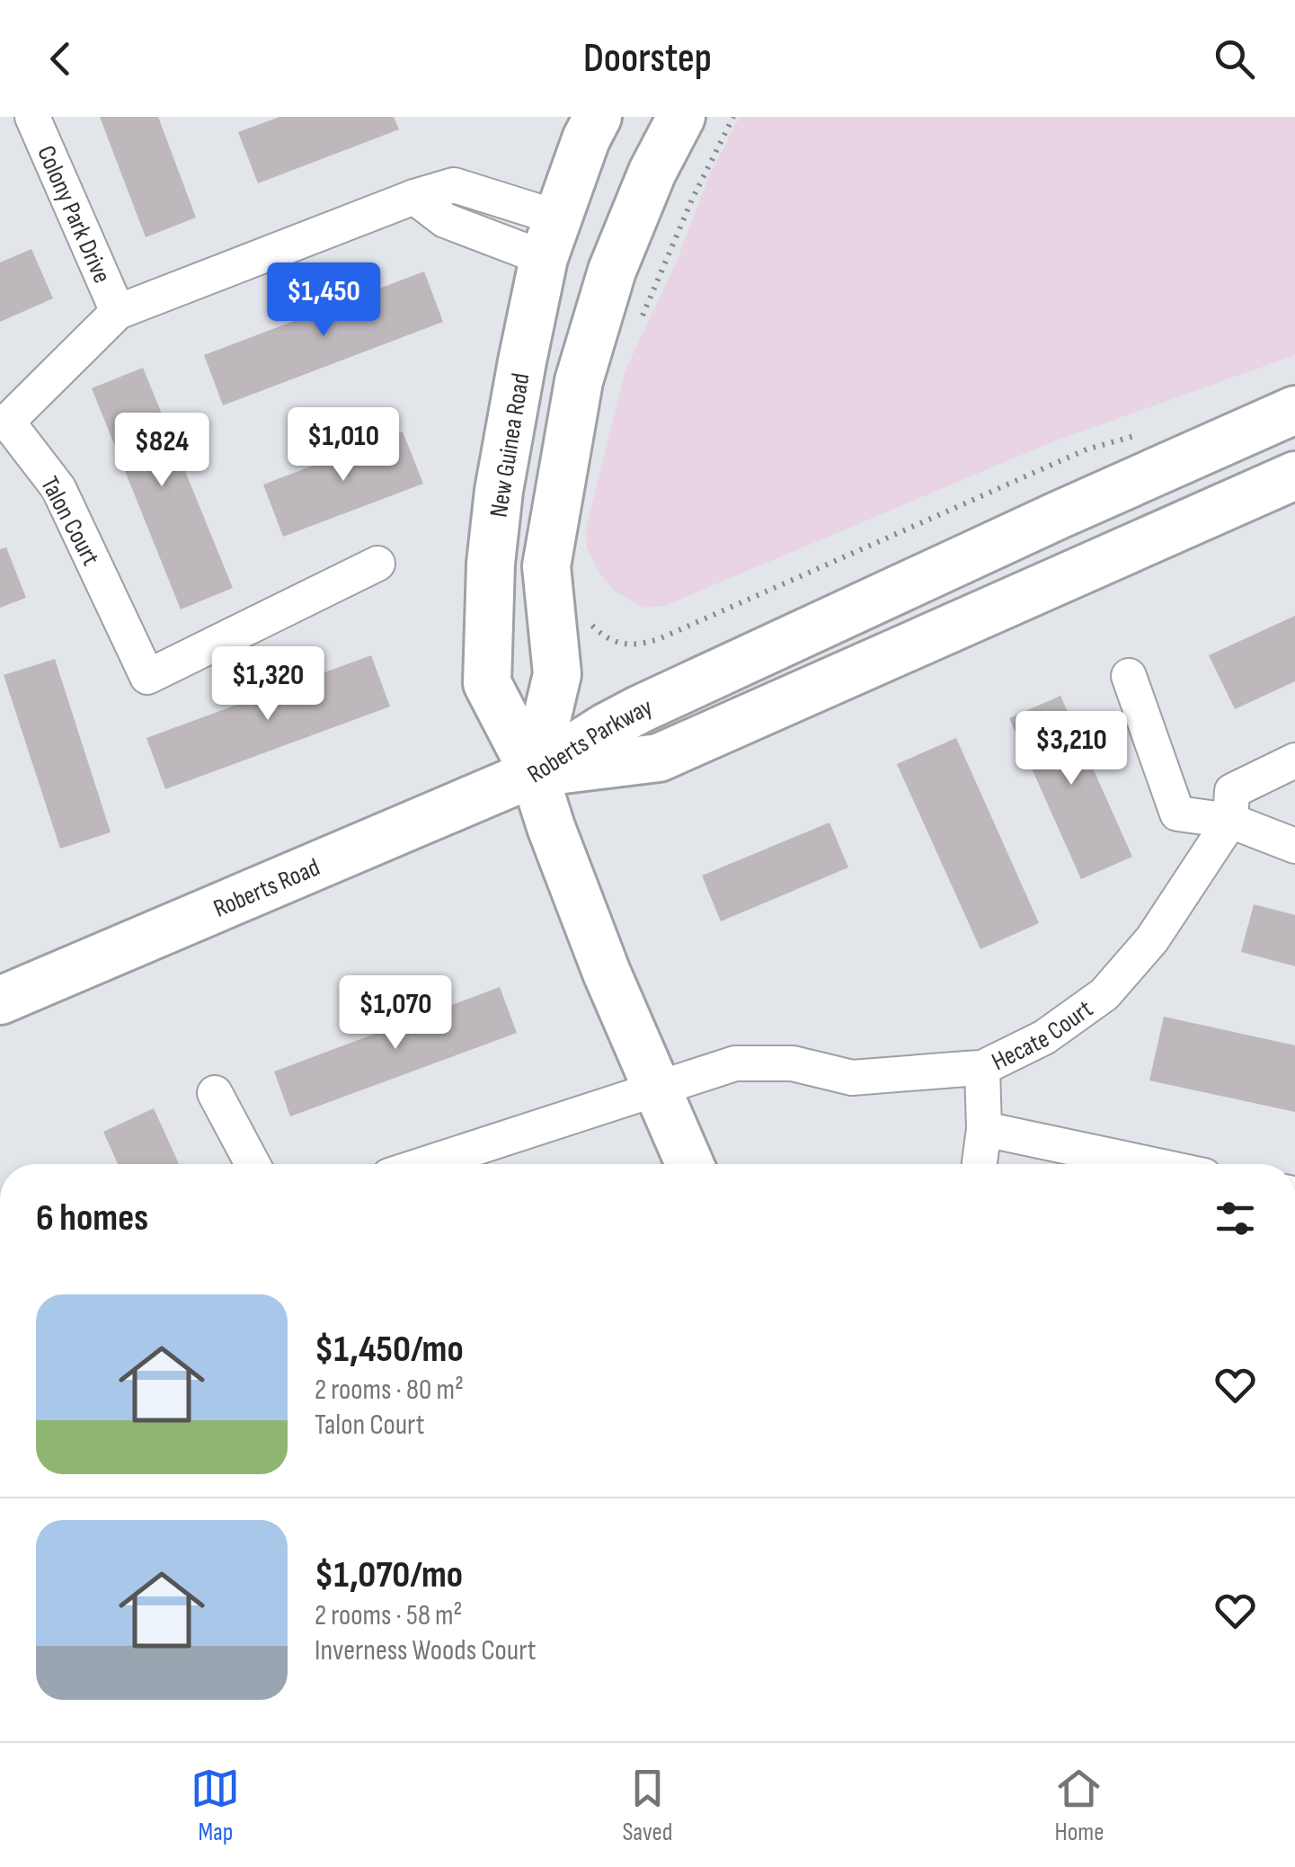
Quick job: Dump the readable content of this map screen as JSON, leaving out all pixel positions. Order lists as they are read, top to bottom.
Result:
{
  "streets": {
    "main road": ["New Guinea Road", "Roberts Parkway", "Roberts Road"],
    "street": ["Colony Park Drive", "Talon Court", "Hecate Court"]
  },
  "crossings": [
    ["Colony Park Drive", "Talon Court"],
    ["New Guinea Road", "Talon Court"],
    ["New Guinea Road", "Roberts Parkway"],
    ["New Guinea Road", "Roberts Road"],
    ["New Guinea Road", "Hecate Court"],
    ["Roberts Parkway", "Roberts Road"]
  ],
  "page": {
    "header": "Doorstep",
    "price": [
      "$1,450",
      "$1,010",
      "$824",
      "$1,320",
      "$3,210",
      "$1,070"
    ],
    "heading": "6 homes",
    "list": [
      {
        "name": "$1,450/mo",
        "note": "2 rooms · 80 m² · Talon Court"
      },
      {
        "name": "$1,070/mo",
        "note": "2 rooms · 58 m² · Inverness Woods Court"
      }
    ],
    "tabs": ["Map", "Saved", "Home"]
  }
}
